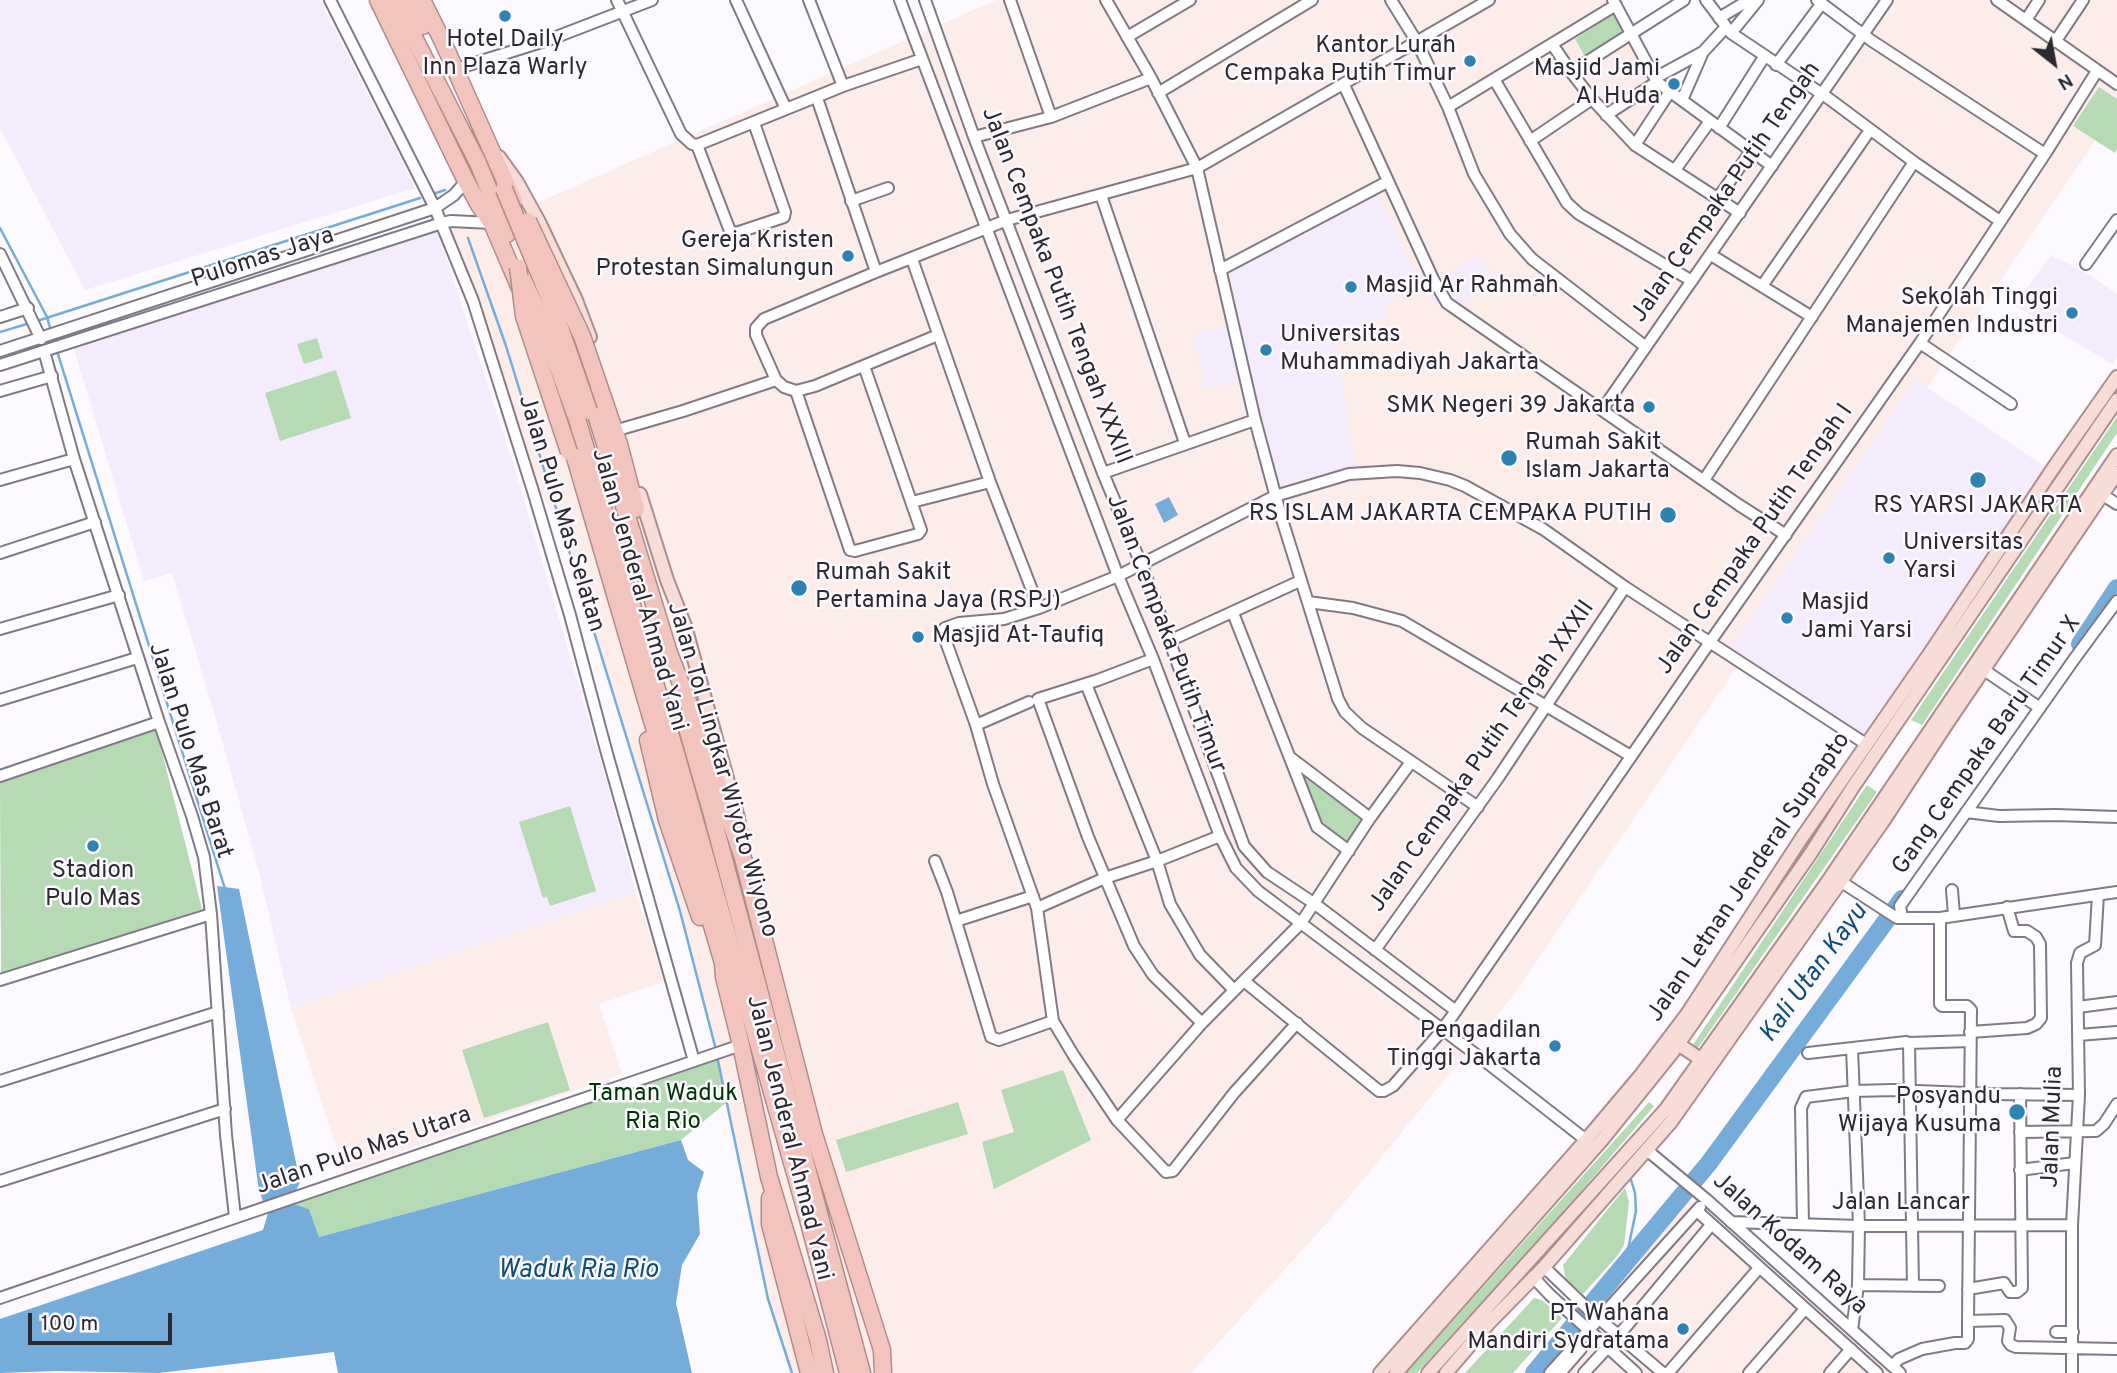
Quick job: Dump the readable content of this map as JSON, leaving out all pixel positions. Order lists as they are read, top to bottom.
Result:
{
  "streets": {
    "highway": ["Jalan Jenderal Ahmad Yani", "Jalan Tol Lingkar Wiyoto Wiyono"],
    "main road": ["Jalan Letnan Jenderal Suprapto"],
    "street": [
      "Jalan Cempaka Putih Tengah",
      "Pulomas Jaya",
      "Jalan Cempaka Putih Tengah XXXIII",
      "Jalan Pulo Mas Selatan",
      "Jalan Cempaka Putih Tengah I",
      "Jalan Cempaka Putih Timur",
      "Gang Cempaka Baru Timur X",
      "Jalan Pulo Mas Barat",
      "Jalan Cempaka Putih Tengah XXXII",
      "Jalan Mulia",
      "Jalan Pulo Mas Utara",
      "Jalan Lancar",
      "Jalan Kodam Raya"
    ]
  },
  "crossings": [
    ["Pulomas Jaya", "Jalan Pulo Mas Selatan"],
    ["Pulomas Jaya", "Jalan Jenderal Ahmad Yani"],
    ["Pulomas Jaya", "Jalan Pulo Mas Barat"],
    ["Jalan Cempaka Putih Tengah XXXIII", "Jalan Cempaka Putih Tengah I"],
    ["Jalan Cempaka Putih Tengah XXXIII", "Jalan Cempaka Putih Timur"],
    ["Jalan Cempaka Putih Tengah XXXIII", "Jalan Cempaka Putih Tengah XXXII"],
    ["Jalan Pulo Mas Selatan", "Jalan Pulo Mas Utara"],
    ["Jalan Cempaka Putih Tengah I", "Jalan Cempaka Putih Timur"],
    ["Jalan Jenderal Ahmad Yani", "Jalan Pulo Mas Utara"],
    ["Jalan Cempaka Putih Timur", "Jalan Letnan Jenderal Suprapto"],
    ["Jalan Pulo Mas Barat", "Jalan Pulo Mas Utara"],
    ["Jalan Mulia", "Jalan Lancar"],
    ["Jalan Lancar", "Jalan Kodam Raya"]
  ],
  "water": ["Kali Utan Kayu", "Waduk Ria Rio"],
  "parks": ["Taman Waduk Ria Rio"],
  "places": [
    "Hotel Daily Inn Plaza Warly",
    "Kantor Lurah Cempaka Putih Timur",
    "Masjid Jami Al Huda",
    "Gereja Kristen Protestan Simalungun",
    "Masjid Ar Rahmah",
    "Sekolah Tinggi Manajemen Industri",
    "Universitas Muhammadiyah Jakarta",
    "SMK Negeri 39 Jakarta",
    "Rumah Sakit Islam Jakarta",
    "RS YARSI JAKARTA",
    "RS ISLAM JAKARTA CEMPAKA PUTIH",
    "Universitas Yarsi",
    "Rumah Sakit Pertamina Jaya (RSPJ)",
    "Masjid Jami Yarsi",
    "Masjid At-Taufiq",
    "Stadion Pulo Mas",
    "Pengadilan Tinggi Jakarta",
    "Posyandu Wijaya Kusuma",
    "PT Wahana Mandiri Sydratama"
  ],
  "scale_bar": "100 m",
  "north": "bottom right"
}
